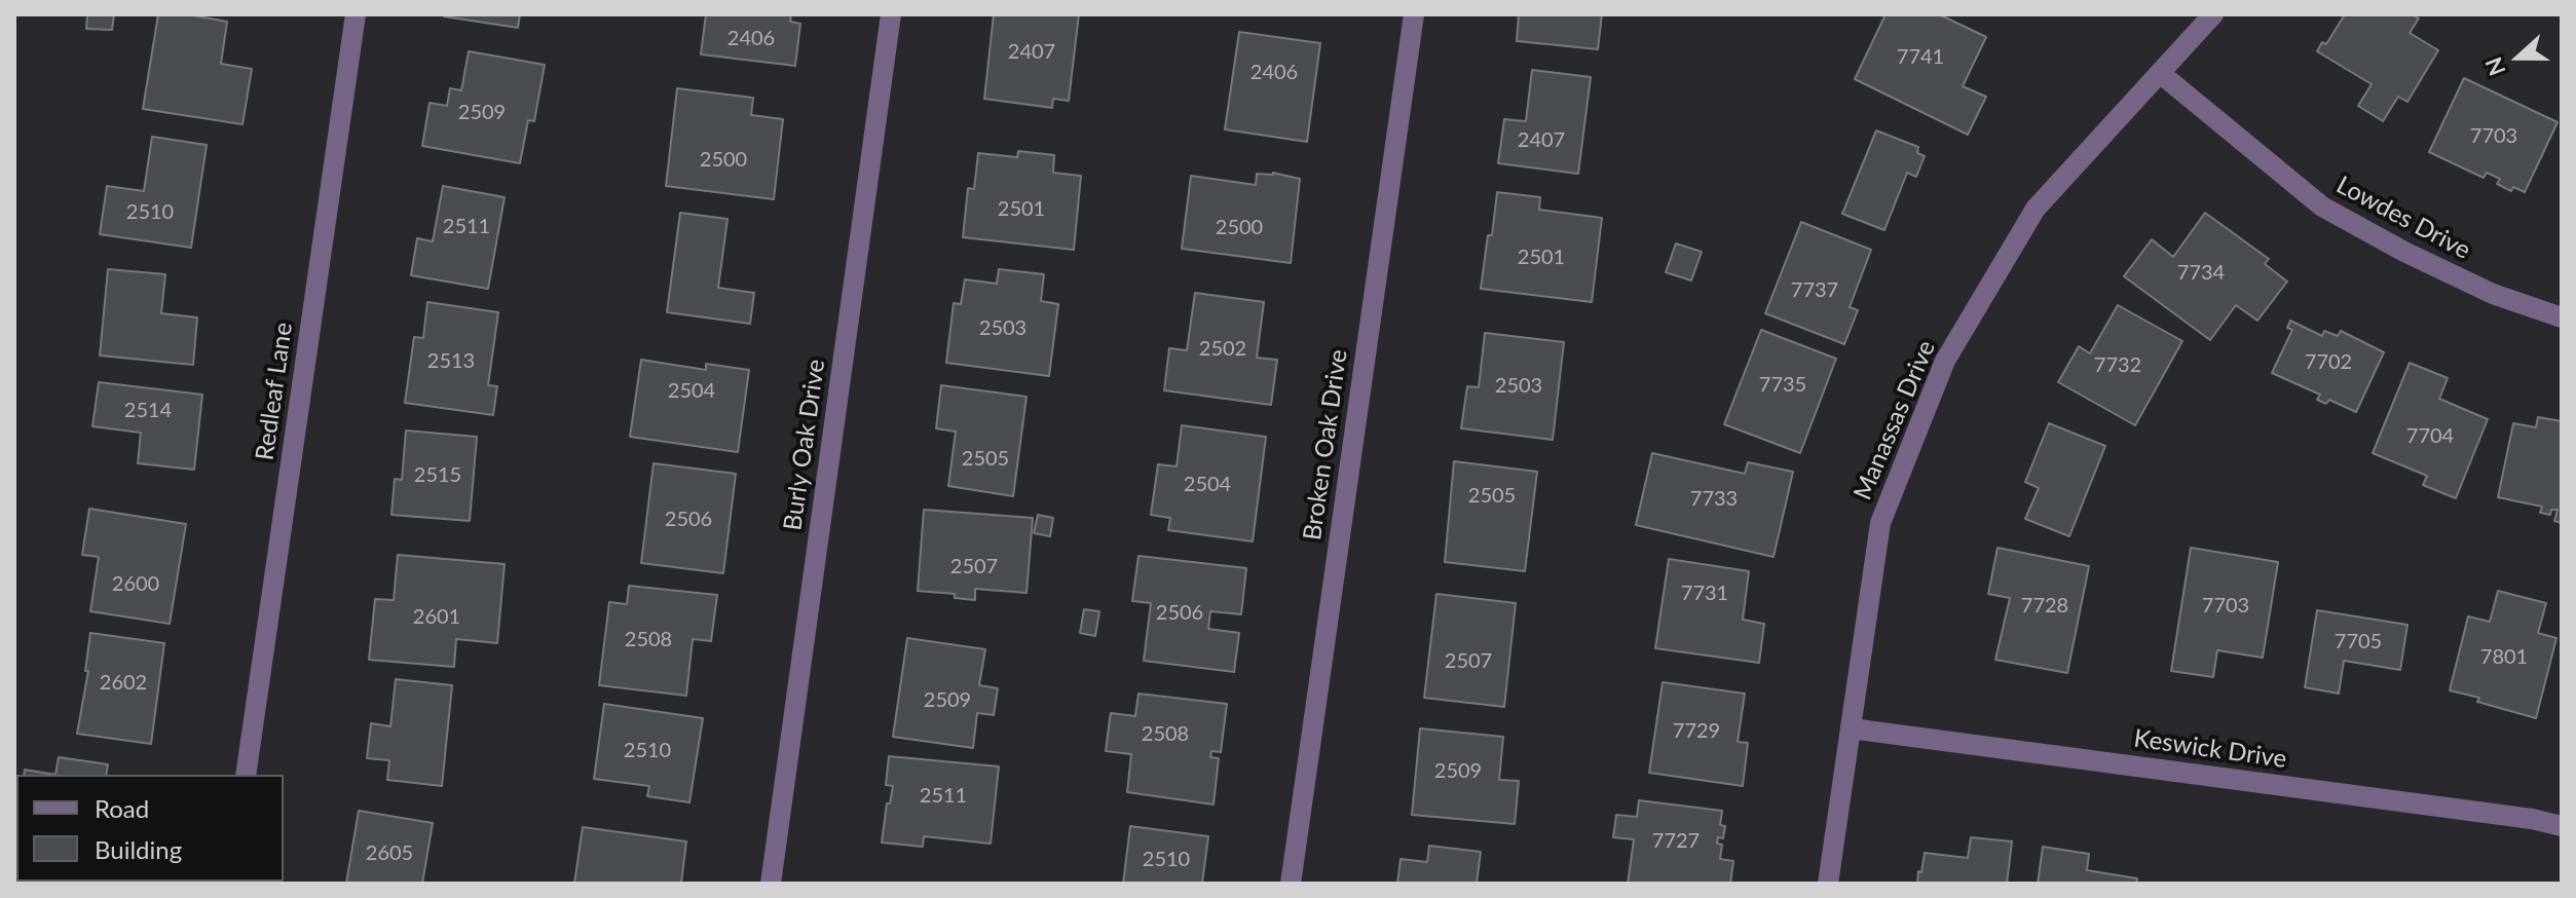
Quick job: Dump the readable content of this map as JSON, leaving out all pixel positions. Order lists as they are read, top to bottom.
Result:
{
  "streets": {
    "street": [
      "Lowdes Drive",
      "Redleaf Lane",
      "Manassas Drive",
      "Burly Oak Drive",
      "Broken Oak Drive",
      "Keswick Drive"
    ]
  },
  "crossings": [
    ["Lowdes Drive", "Manassas Drive"],
    ["Manassas Drive", "Keswick Drive"]
  ],
  "house_numbers": [
    "2406",
    "2407",
    "7741",
    "2406",
    "2509",
    "7703",
    "2407",
    "2500",
    "2501",
    "2510",
    "2511",
    "2500",
    "2501",
    "7734",
    "7737",
    "2503",
    "2502",
    "2513",
    "7702",
    "7732",
    "7735",
    "2503",
    "2504",
    "2514",
    "7704",
    "2505",
    "2515",
    "2504",
    "2505",
    "7733",
    "2506",
    "2507",
    "2600",
    "7731",
    "7728",
    "7703",
    "2506",
    "2601",
    "2508",
    "7705",
    "7801",
    "2507",
    "2602",
    "2509",
    "7729",
    "2508",
    "2510",
    "2509",
    "2511",
    "7727",
    "2605",
    "2510"
  ],
  "legend": ["Road", "Building"],
  "north": "left"
}
